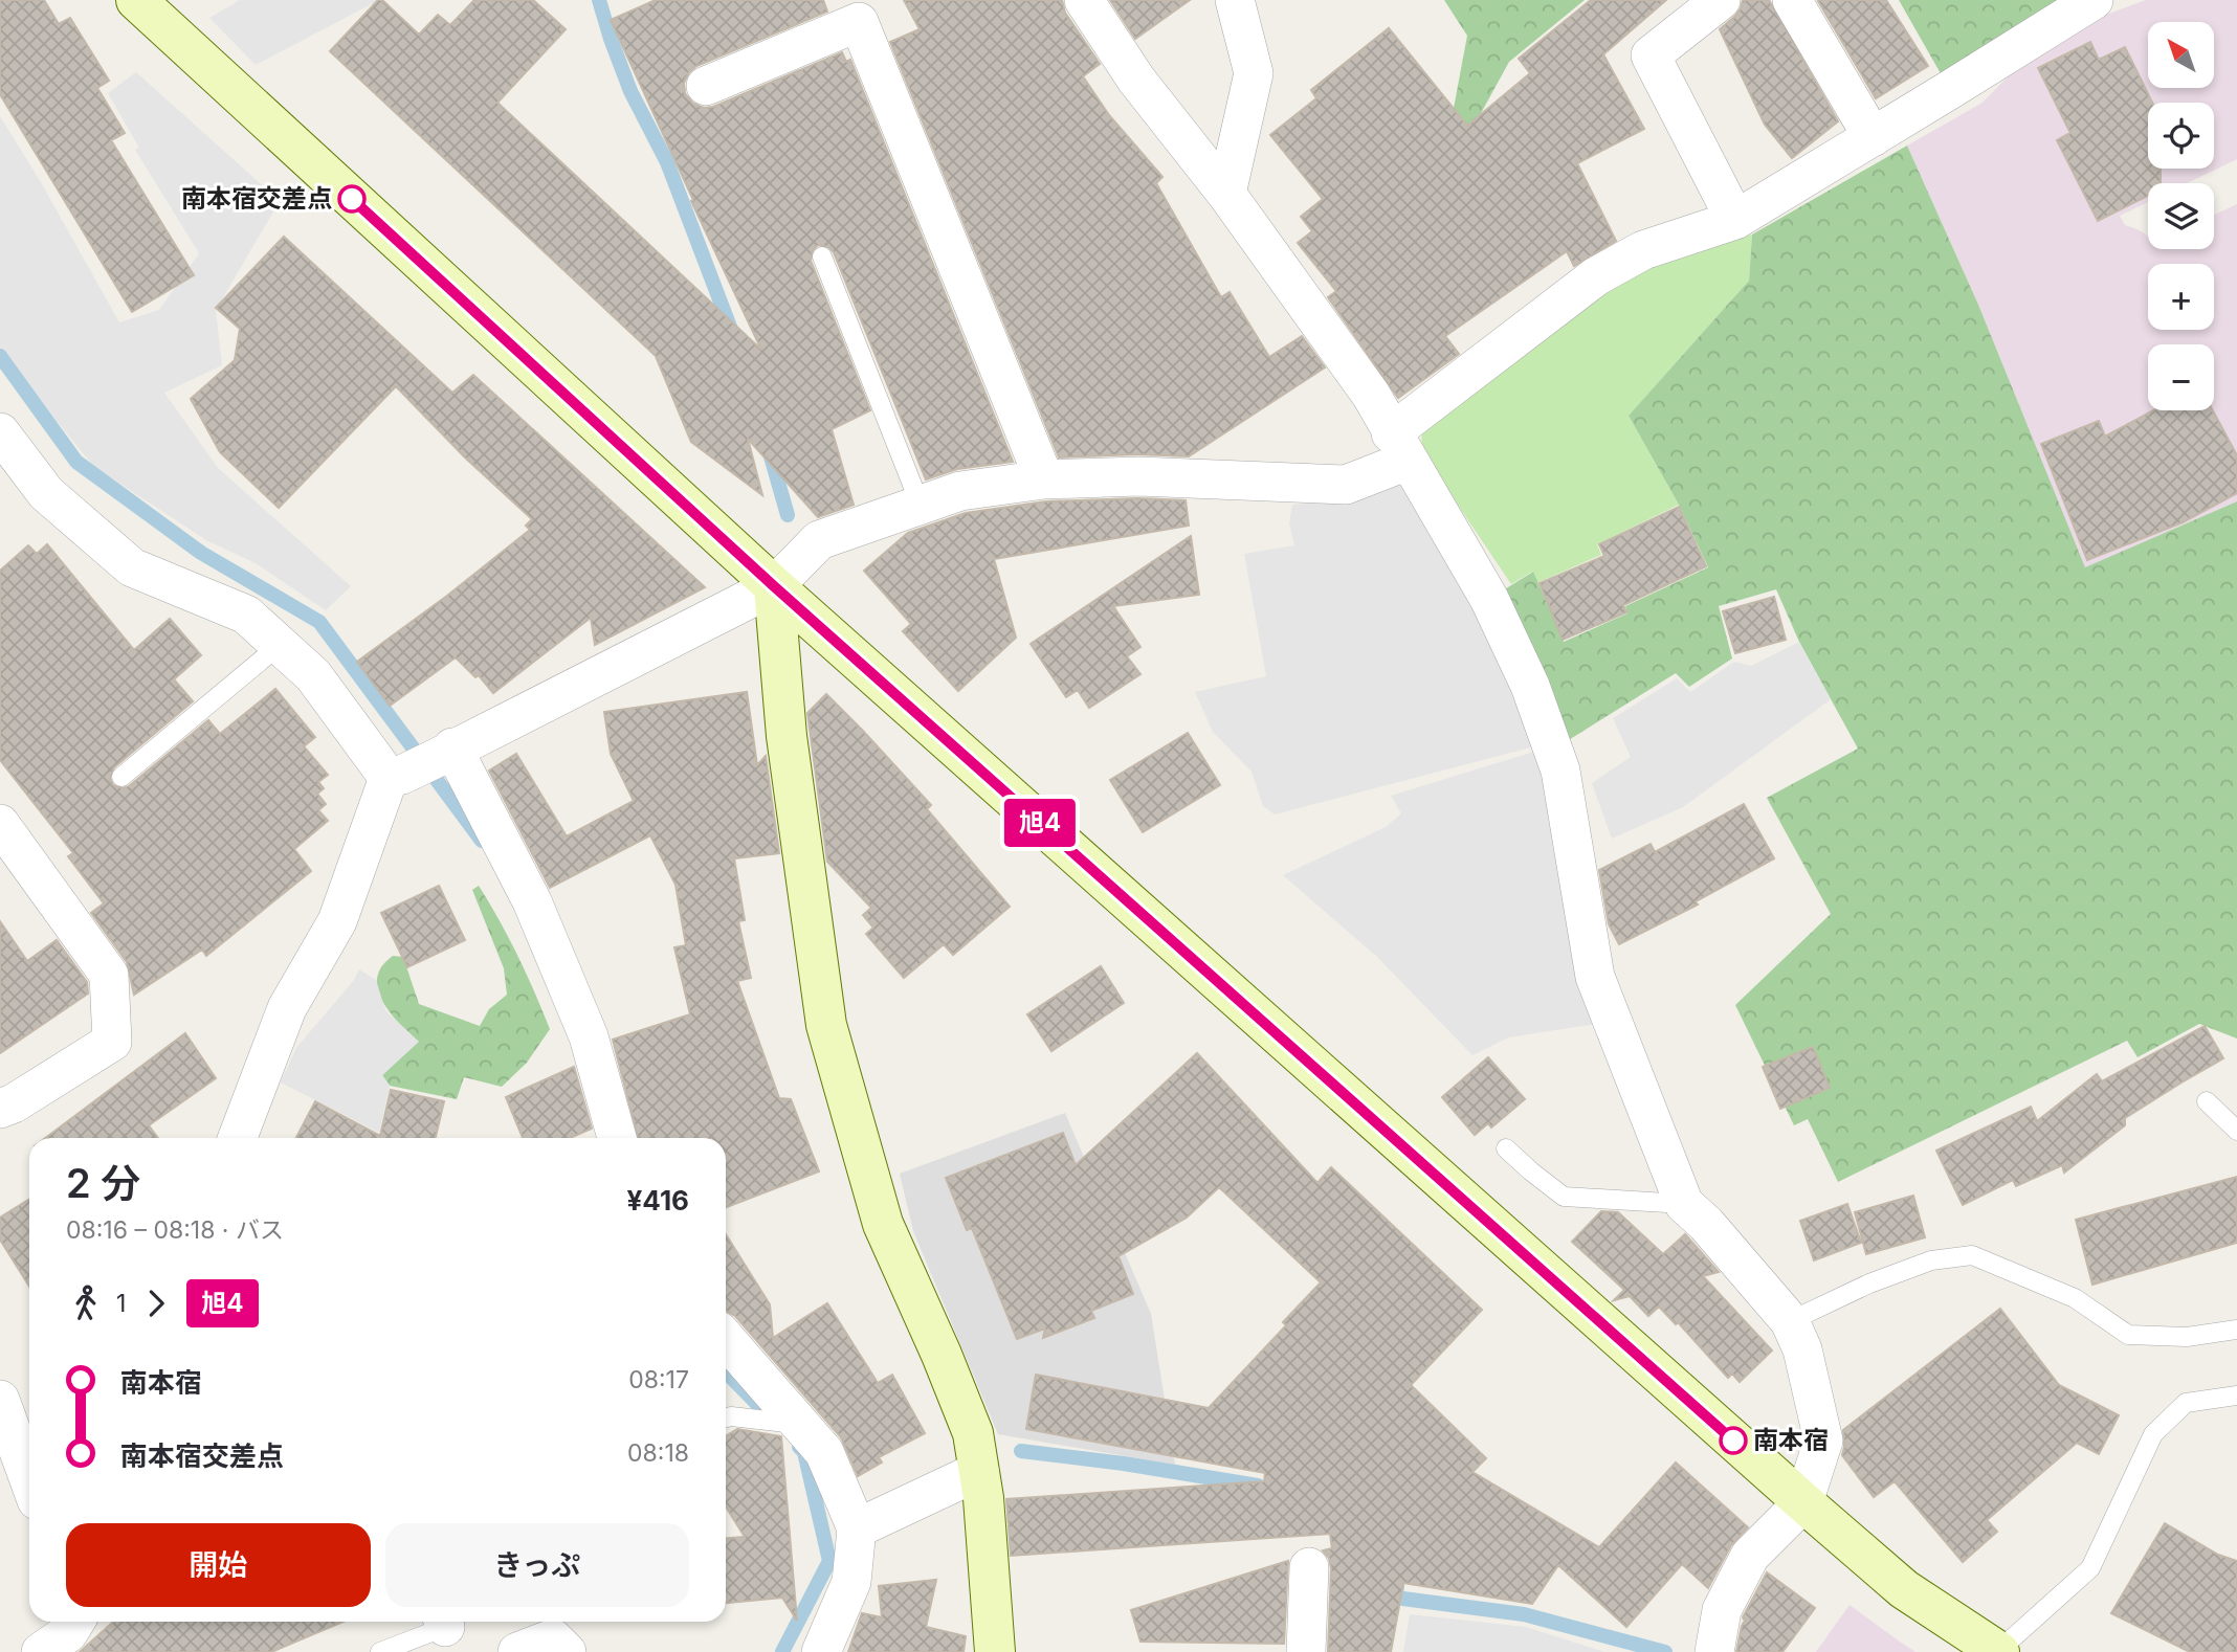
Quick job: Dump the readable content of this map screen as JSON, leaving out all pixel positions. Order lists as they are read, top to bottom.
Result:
{
  "places": ["南本宿交差点", "南本宿"],
  "lines": ["bus line 旭4"],
  "north": "top left",
  "page": {
    "on_map": "旭4",
    "map_buttons": ["+", "−"],
    "heading": ["2 分", "08:16 – 08:18 · バス", "¥416"],
    "legs": ["1", "旭4"],
    "list": [
      {
        "name": "南本宿",
        "value": "08:17"
      },
      {
        "name": "南本宿交差点",
        "value": "08:18"
      }
    ],
    "buttons": ["開始", "きっぷ"]
  }
}
